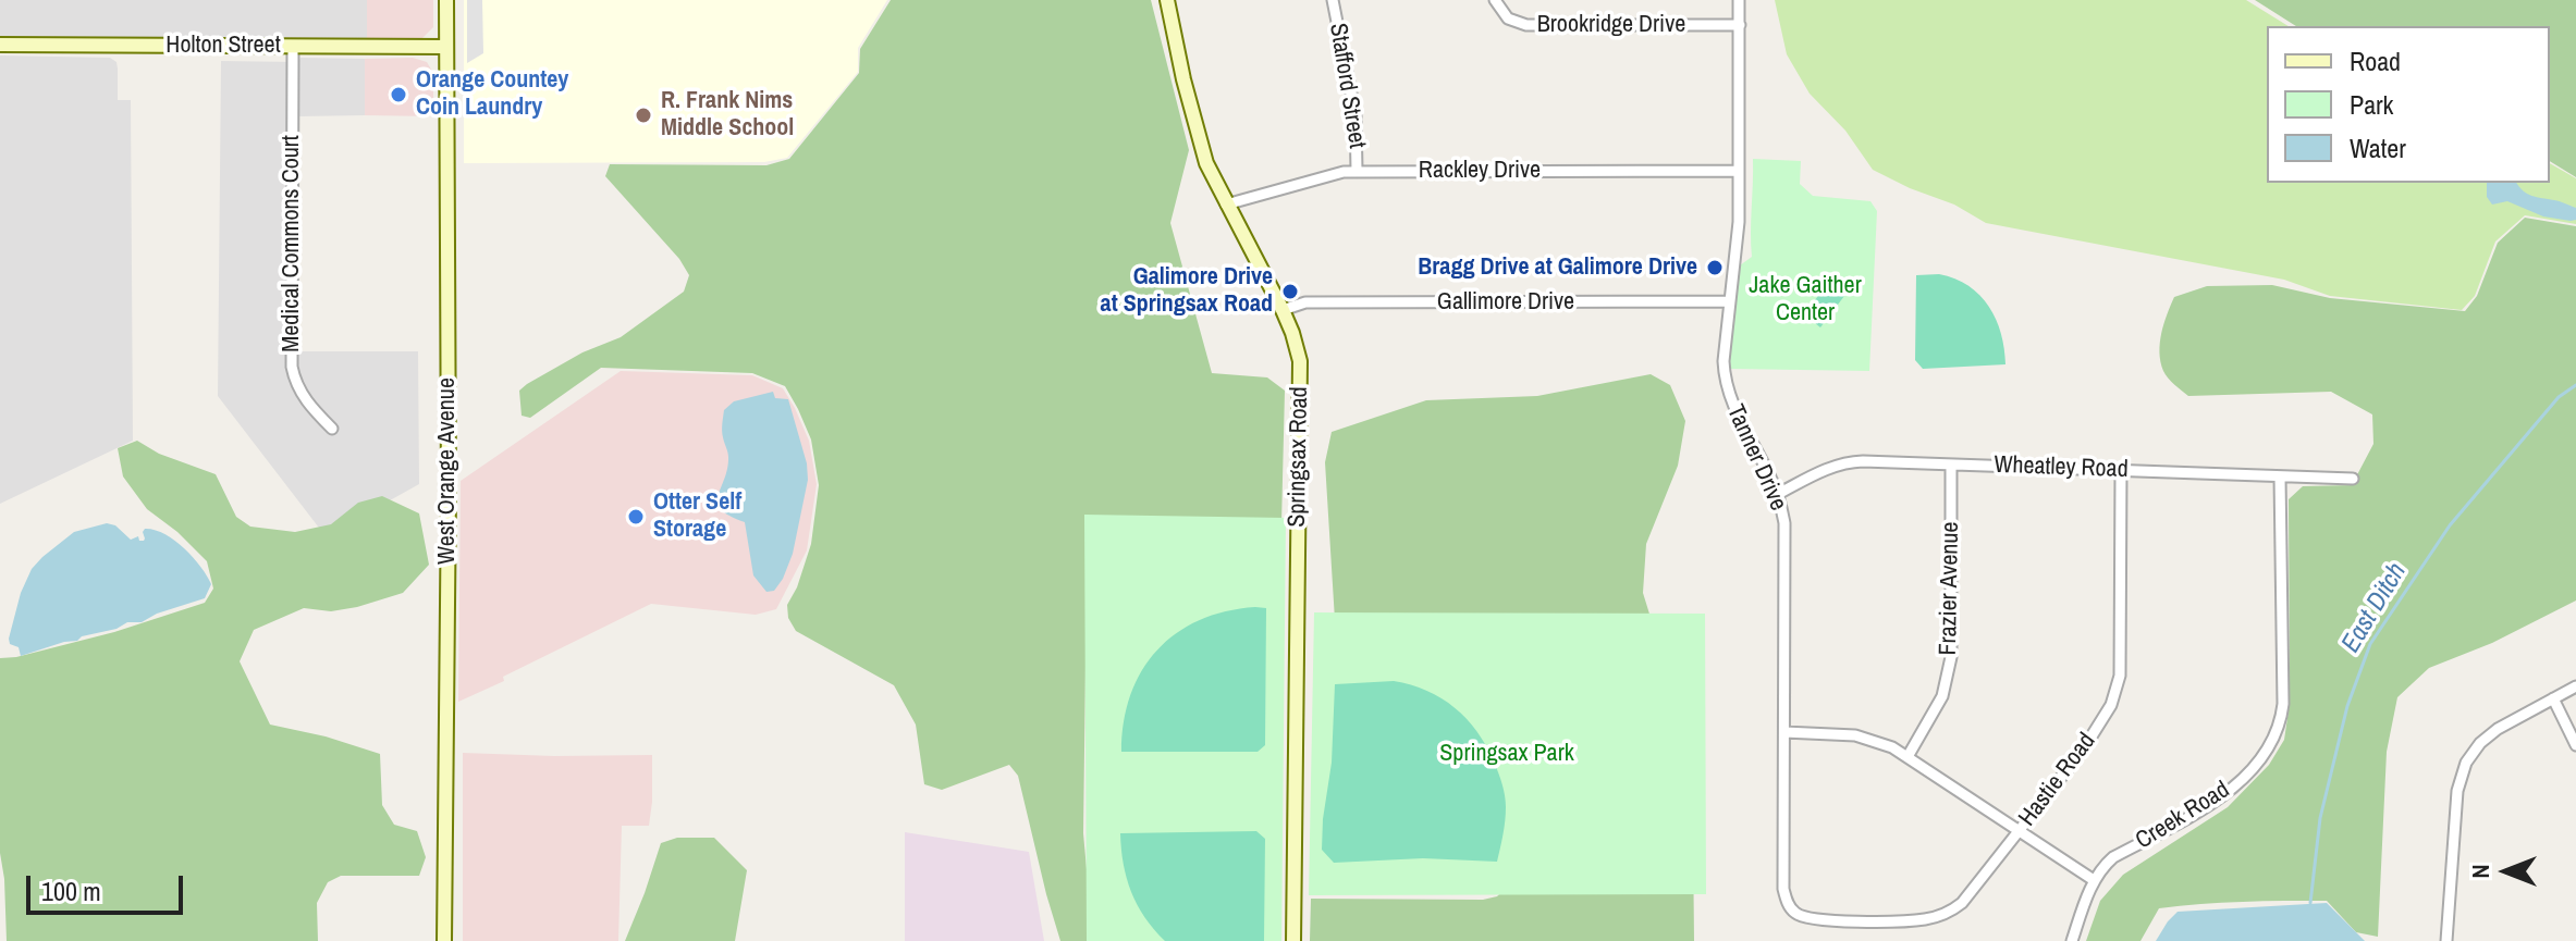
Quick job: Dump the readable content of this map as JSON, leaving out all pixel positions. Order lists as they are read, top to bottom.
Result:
{
  "streets": {
    "street": [
      "Brookridge Drive",
      "Holton Street",
      "Stafford Street",
      "Rackley Drive",
      "Medical Commons Court",
      "Gallimore Drive",
      "Springsax Road",
      "Tanner Drive",
      "Wheatley Road",
      "West Orange Avenue",
      "Frazier Avenue",
      "Hastie Road",
      "Creek Road"
    ]
  },
  "crossings": [
    ["Brookridge Drive", "Tanner Drive"],
    ["Holton Street", "Medical Commons Court"],
    ["Holton Street", "West Orange Avenue"],
    ["Stafford Street", "Rackley Drive"],
    ["Rackley Drive", "Springsax Road"],
    ["Rackley Drive", "Tanner Drive"],
    ["Gallimore Drive", "Springsax Road"],
    ["Gallimore Drive", "Tanner Drive"],
    ["Tanner Drive", "Wheatley Road"],
    ["Tanner Drive", "Hastie Road"],
    ["Wheatley Road", "Frazier Avenue"],
    ["Wheatley Road", "Hastie Road"],
    ["Wheatley Road", "Creek Road"]
  ],
  "water": ["East Ditch"],
  "parks": ["Jake Gaither Center", "Springsax Park"],
  "places": [
    "Orange Countey Coin Laundry",
    "R. Frank Nims Middle School",
    "Bragg Drive at Galimore Drive",
    "Galimore Drive at Springsax Road",
    "Otter Self Storage"
  ],
  "legend": ["Road", "Park", "Water"],
  "scale_bar": "100 m",
  "north": "left"
}
